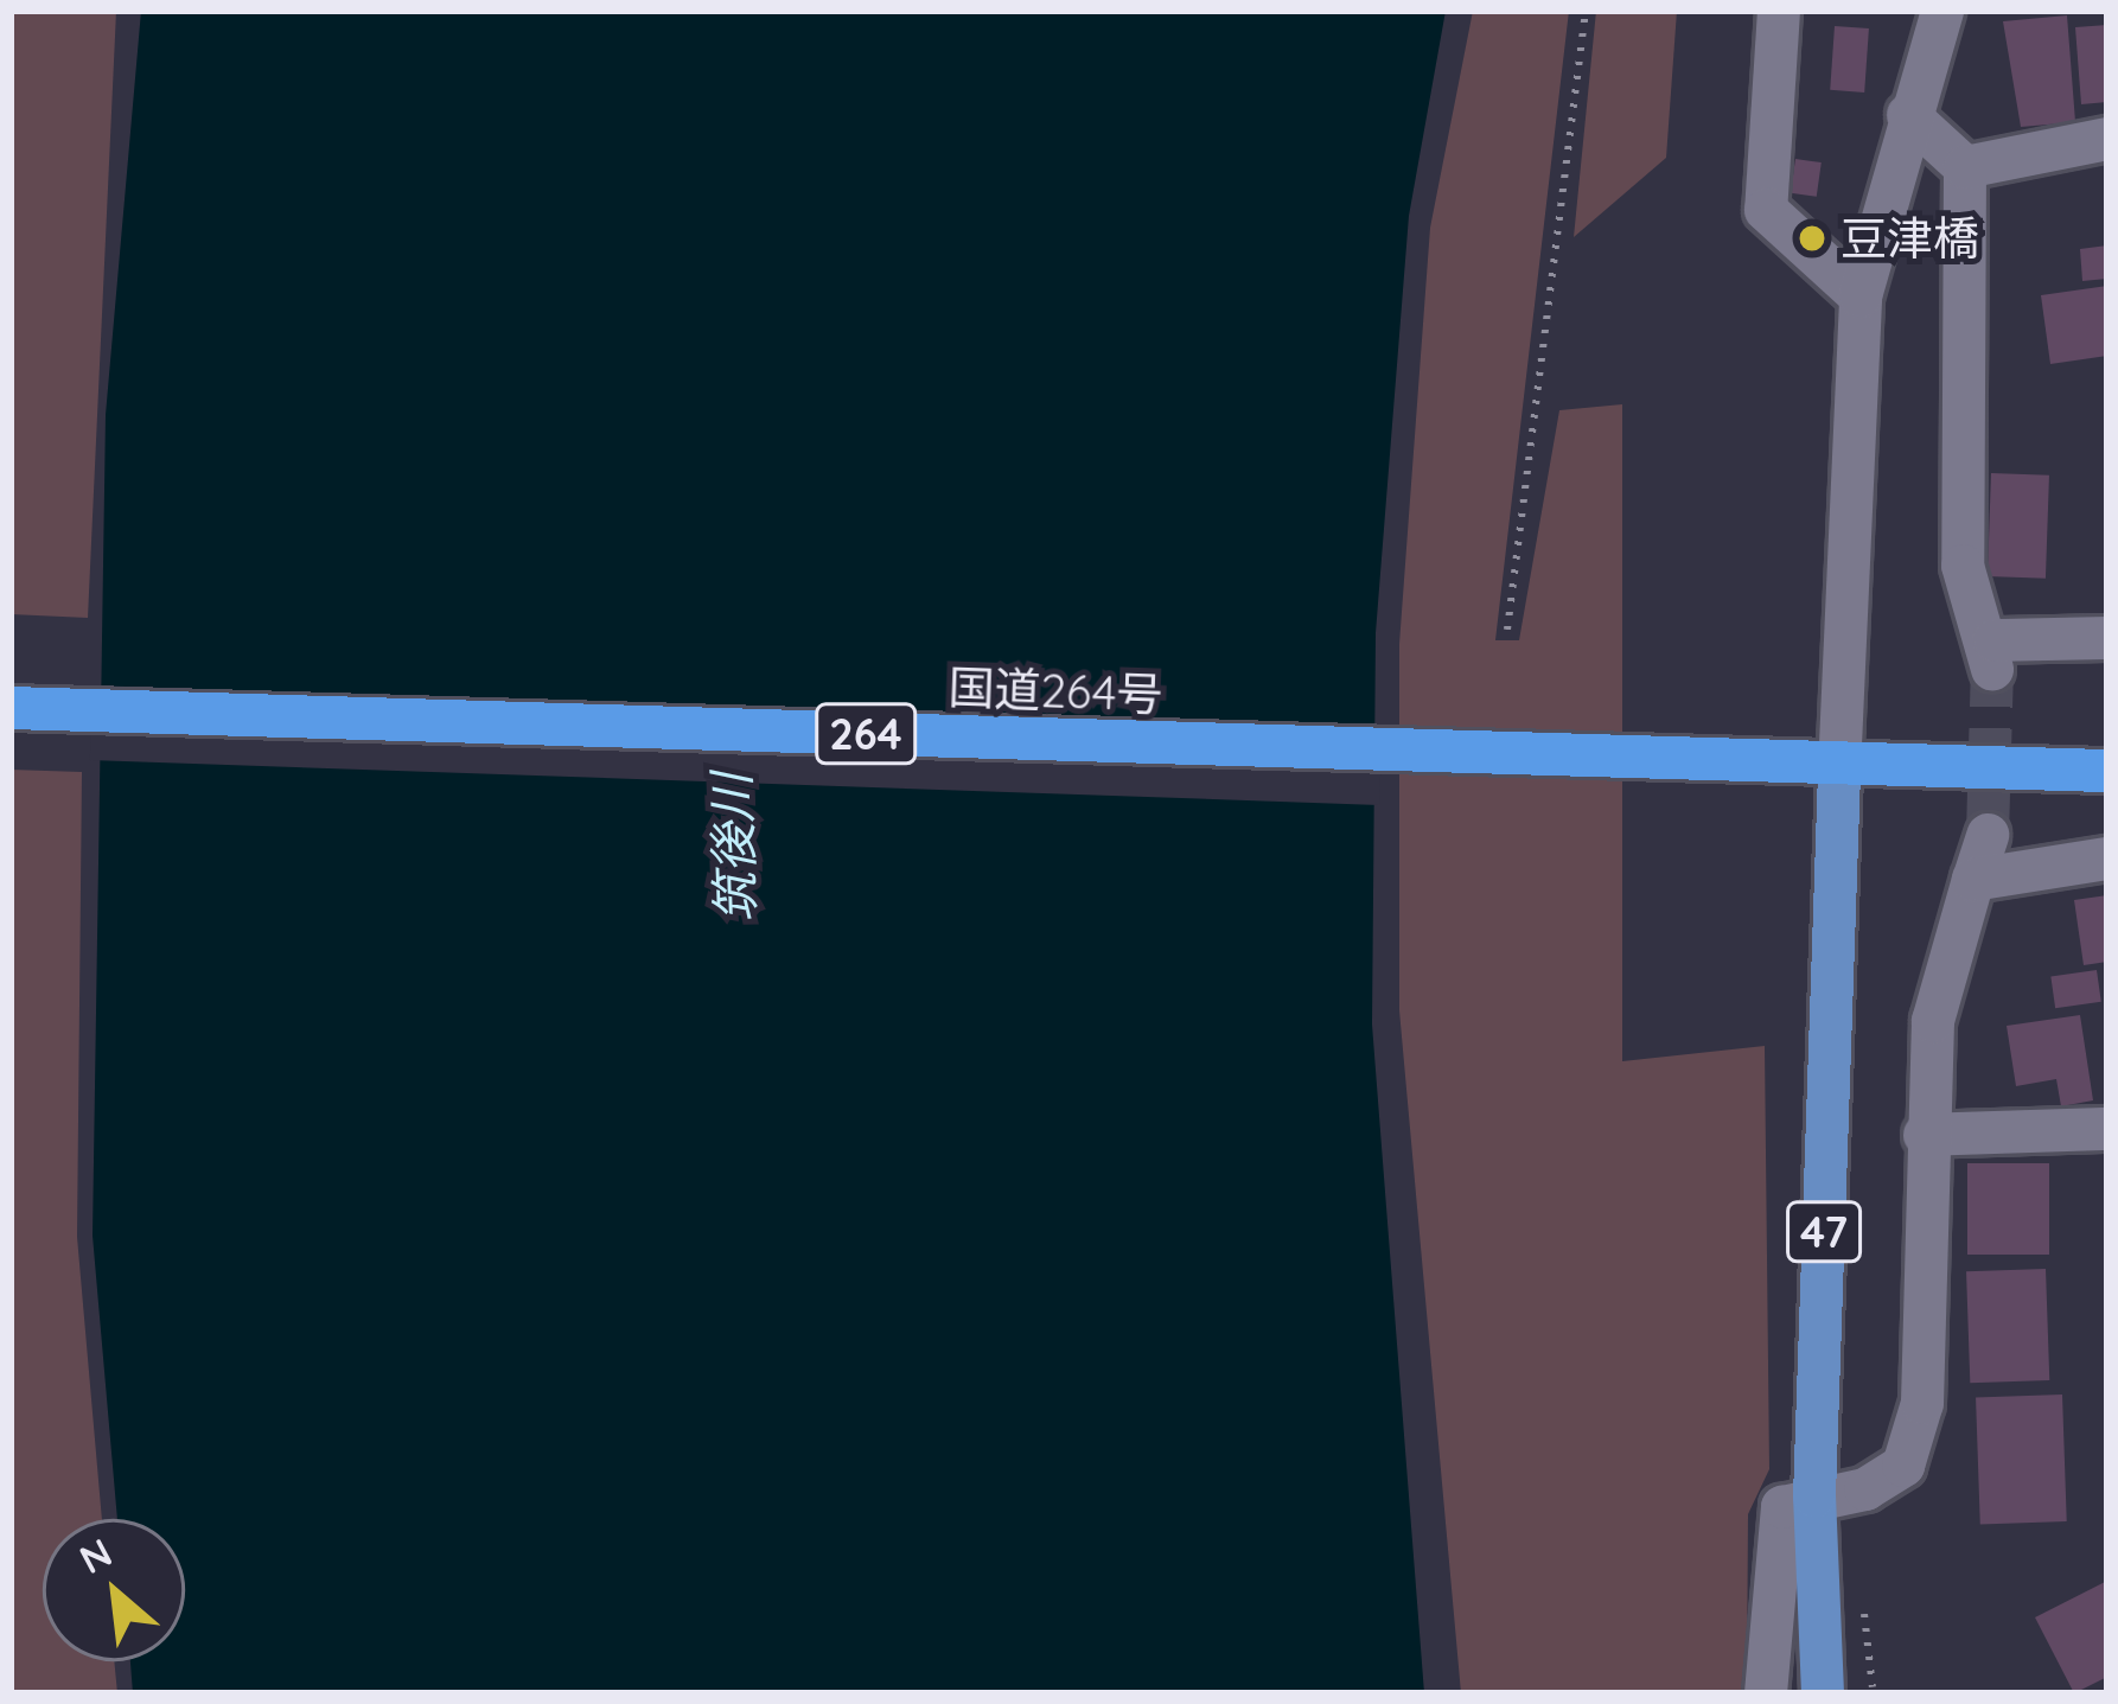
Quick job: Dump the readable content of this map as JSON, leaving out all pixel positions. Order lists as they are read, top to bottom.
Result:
{
  "streets": {
    "highway": ["国道264号", "264"],
    "main road": ["47"]
  },
  "crossings": [
    ["国道264号", "264"],
    ["国道264号", "47"],
    ["264", "47"]
  ],
  "water": ["筑後川"],
  "places": ["豆津橋"],
  "north": "top left"
}
